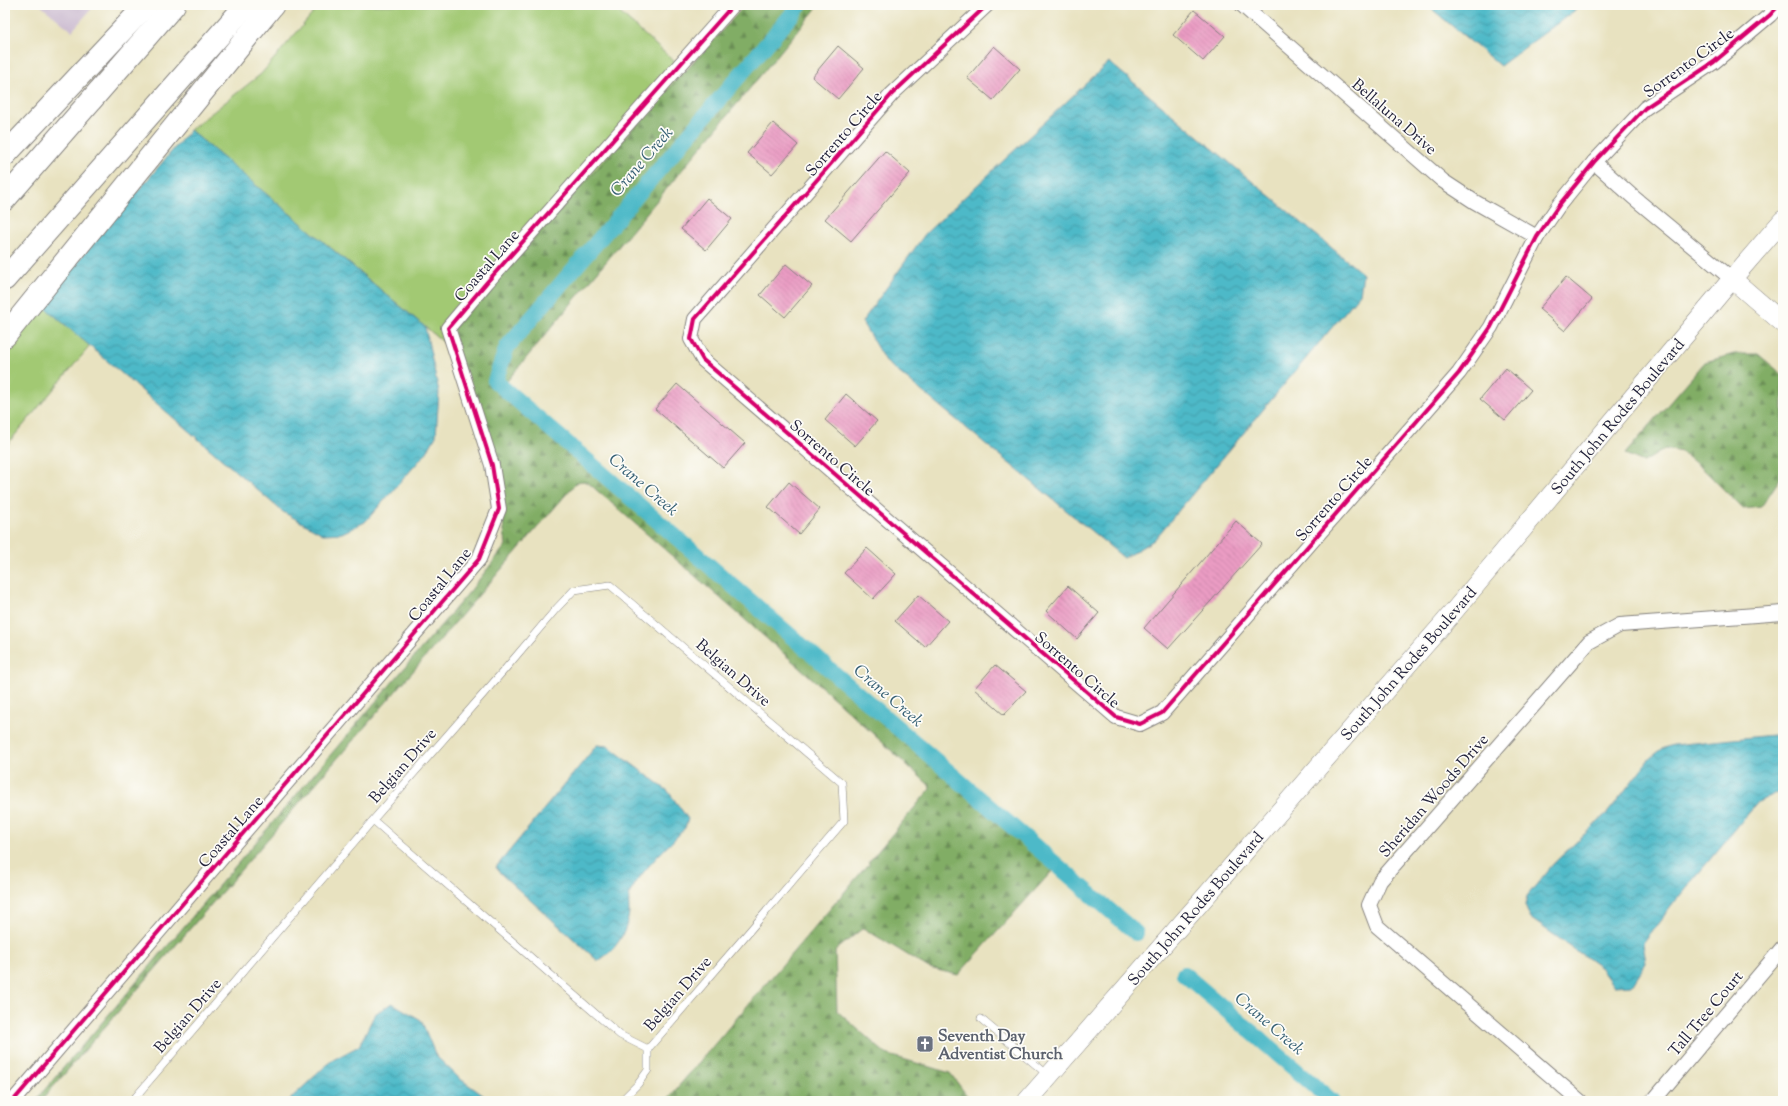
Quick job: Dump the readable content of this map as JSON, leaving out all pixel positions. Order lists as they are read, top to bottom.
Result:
{
  "streets": {
    "main road": ["South John Rodes Boulevard"],
    "street": [
      "Sorrento Circle",
      "Bellaluna Drive",
      "Coastal Lane",
      "Sheridan Woods Drive",
      "Tall Tree Court"
    ],
    "lane": ["Belgian Drive"]
  },
  "crossings": [
    ["Sorrento Circle", "Bellaluna Drive"]
  ],
  "water": ["Crane Creek"],
  "places": {
    "church": ["Seventh Day Adventist Church"]
  }
}
